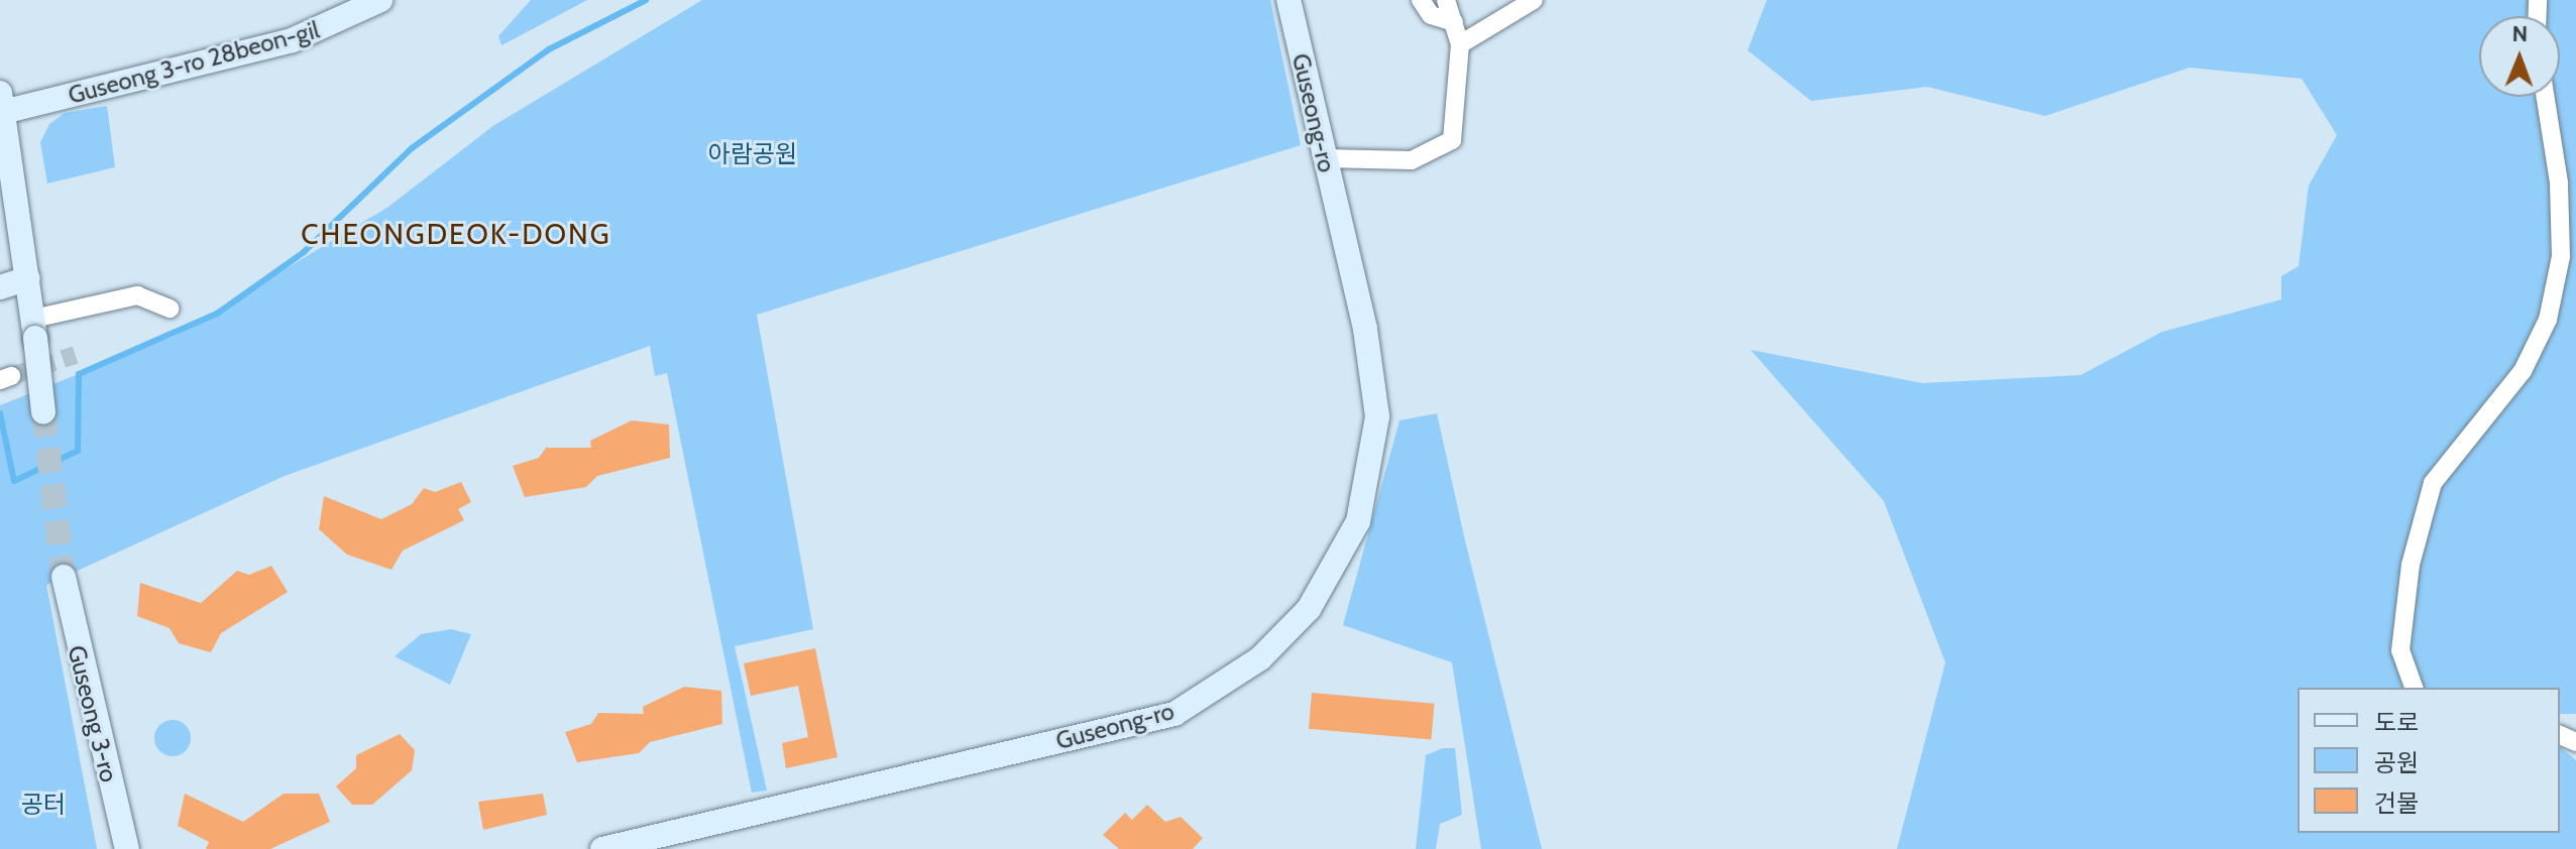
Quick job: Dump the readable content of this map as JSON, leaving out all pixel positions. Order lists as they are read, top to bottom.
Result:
{
  "streets": {
    "street": ["Guseong 3-ro 28beon-gil", "Guseong-ro", "Guseong 3-ro"]
  },
  "districts": ["CHEONGDEOK-DONG"],
  "parks": ["아람공원", "공터"],
  "legend": ["도로", "공원", "건물"],
  "north": "top"
}
